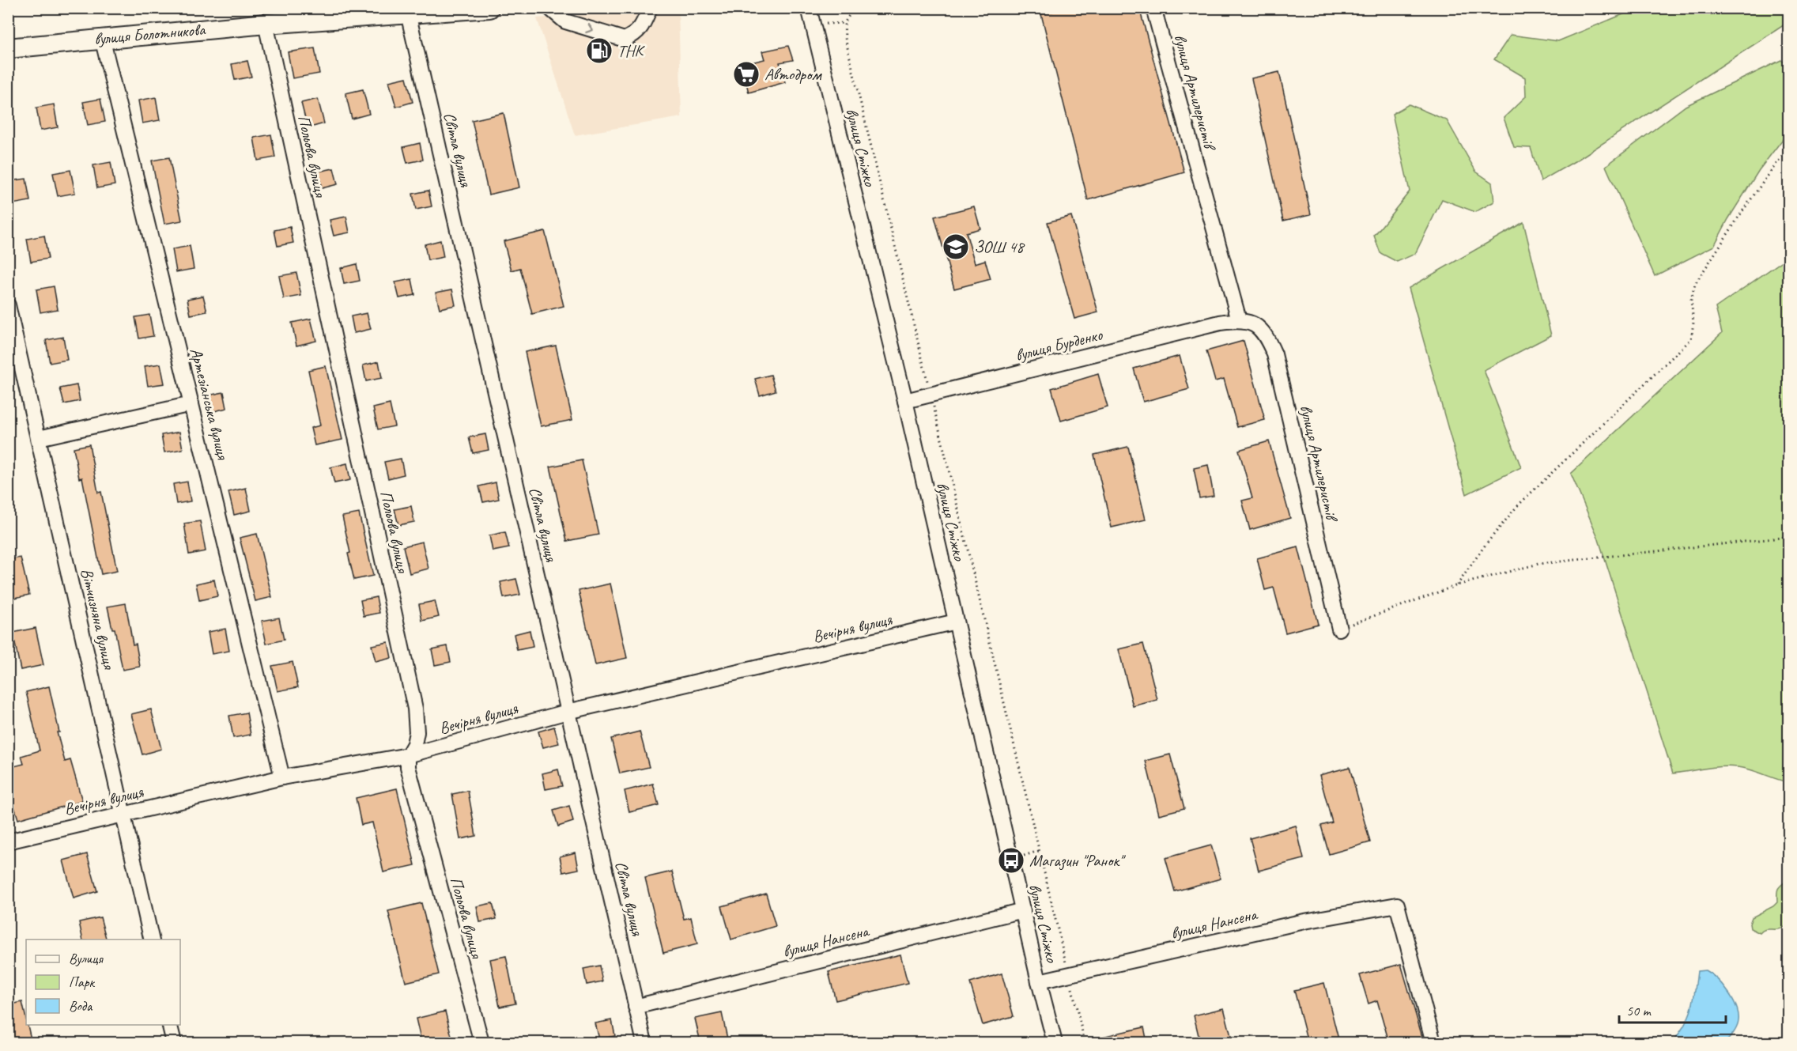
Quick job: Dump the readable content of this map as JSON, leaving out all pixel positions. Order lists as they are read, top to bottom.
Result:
{
  "streets": {
    "main road": ["вулиця Болотникова"],
    "street": [
      "вулиця Артилеристів",
      "вулиця Стіжко",
      "Світла вулиця",
      "Польова вулиця",
      "вулиця Бурденко",
      "Артезіанська вулиця",
      "Вітчизняна вулиця",
      "Вечірня вулиця",
      "вулиця Нансена"
    ]
  },
  "crossings": [
    ["вулиця Болотникова", "Світла вулиця"],
    ["вулиця Болотникова", "Польова вулиця"],
    ["вулиця Болотникова", "Артезіанська вулиця"],
    ["вулиця Артилеристів", "вулиця Бурденко"],
    ["вулиця Стіжко", "вулиця Бурденко"],
    ["вулиця Стіжко", "Вечірня вулиця"],
    ["вулиця Стіжко", "вулиця Нансена"],
    ["Світла вулиця", "Вечірня вулиця"],
    ["Світла вулиця", "вулиця Нансена"],
    ["Польова вулиця", "Вечірня вулиця"],
    ["Артезіанська вулиця", "Вечірня вулиця"],
    ["Вітчизняна вулиця", "Вечірня вулиця"]
  ],
  "places": {
    "fuel station": ["ТНК"],
    "supermarket": ["Автодром"],
    "school or university": ["ЗОШ 48"],
    "bus stop": ["Магазин \"Ранок\""]
  },
  "legend": ["Вулиця", "Парк", "Вода"],
  "scale_bar": "50 m"
}
